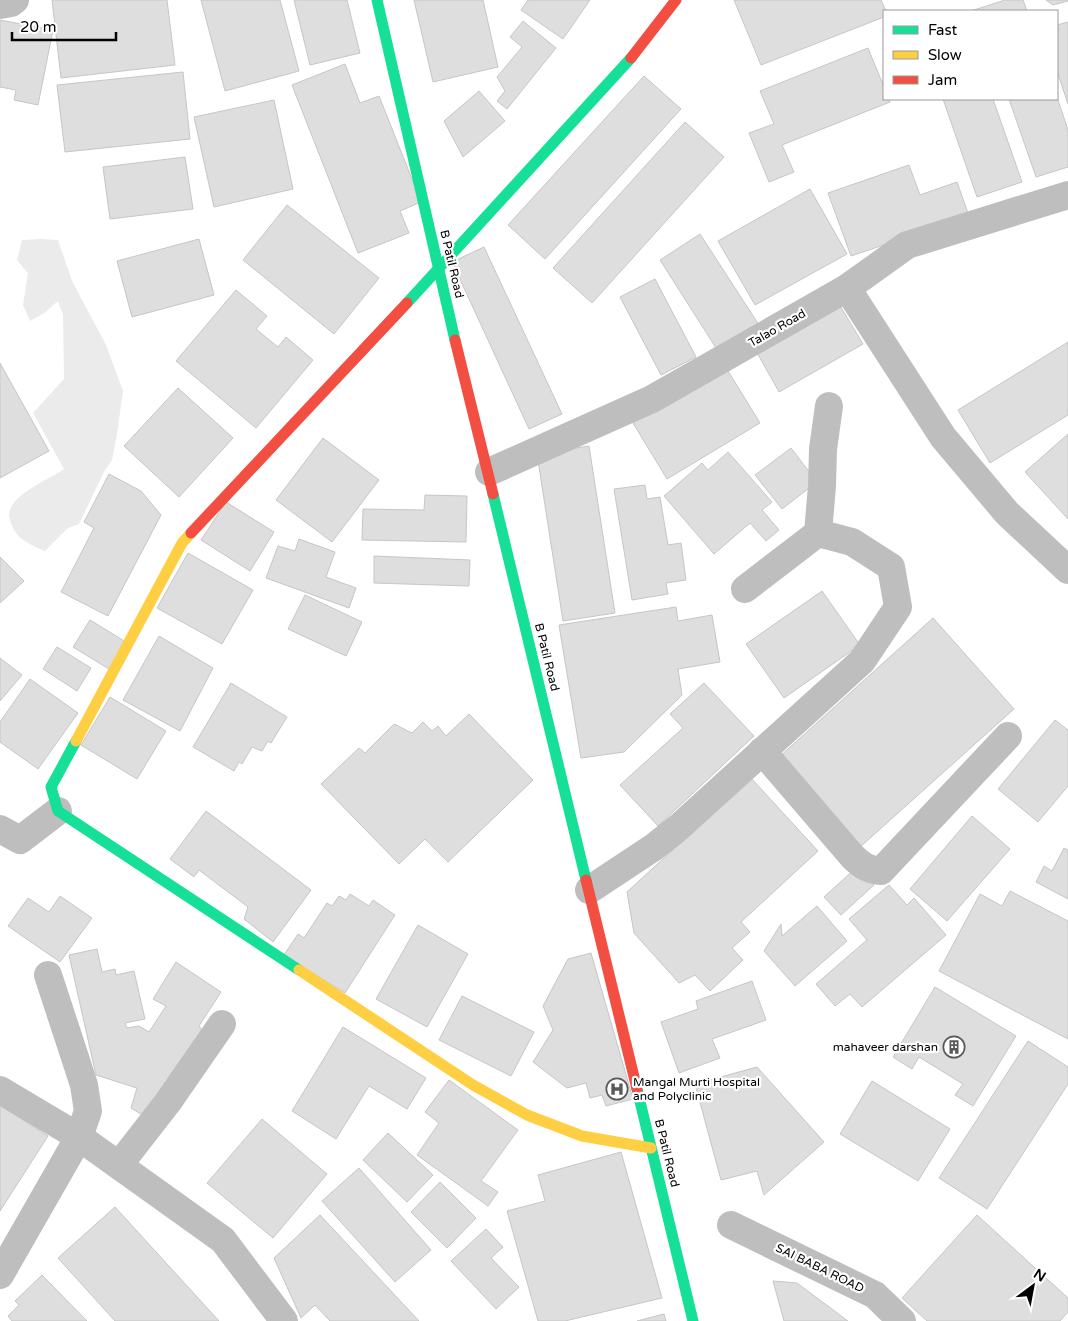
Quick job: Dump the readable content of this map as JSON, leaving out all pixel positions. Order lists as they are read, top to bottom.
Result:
{
  "streets": {
    "street": ["B Patil Road", "Talao Road", "SAI BABA ROAD"]
  },
  "crossings": [
    ["B Patil Road", "Talao Road"]
  ],
  "places": {
    "building": ["mahaveer darshan"],
    "hospital": ["Mangal Murti Hospital and Polyclinic"]
  },
  "legend": ["Fast", "Slow", "Jam"],
  "scale_bar": "20 m",
  "north": "top right"
}
